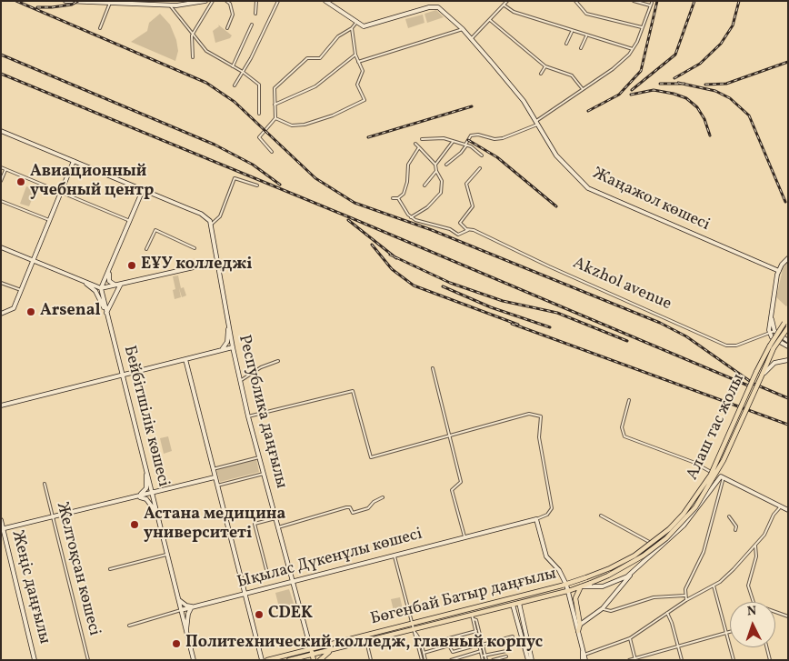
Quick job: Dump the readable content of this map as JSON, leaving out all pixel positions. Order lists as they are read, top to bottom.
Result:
{
  "streets": {
    "main road": [
      "Жаңажол көшесі",
      "Республика даңғылы",
      "Бейбітшілік көшесі",
      "Алаш тас жолы",
      "Ықылас Дүкенұлы көшесі",
      "Жеңіс даңғылы",
      "Бөгенбай Батыр даңғылы"
    ],
    "street": ["Akzhol avenue", "Желтоқсан көшесі"]
  },
  "crossings": [
    ["Республика даңғылы", "Ықылас Дүкенұлы көшесі"],
    ["Республика даңғылы", "Бөгенбай Батыр даңғылы"],
    ["Бейбітшілік көшесі", "Ықылас Дүкенұлы көшесі"],
    ["Алаш тас жолы", "Бөгенбай Батыр даңғылы"]
  ],
  "places": [
    "Авиационный учебный центр",
    "ЕҰУ колледжі",
    "Arsenal",
    "Астана медицина университеті",
    "CDEK",
    "Политехнический колледж, главный корпус"
  ],
  "north": "top"
}
